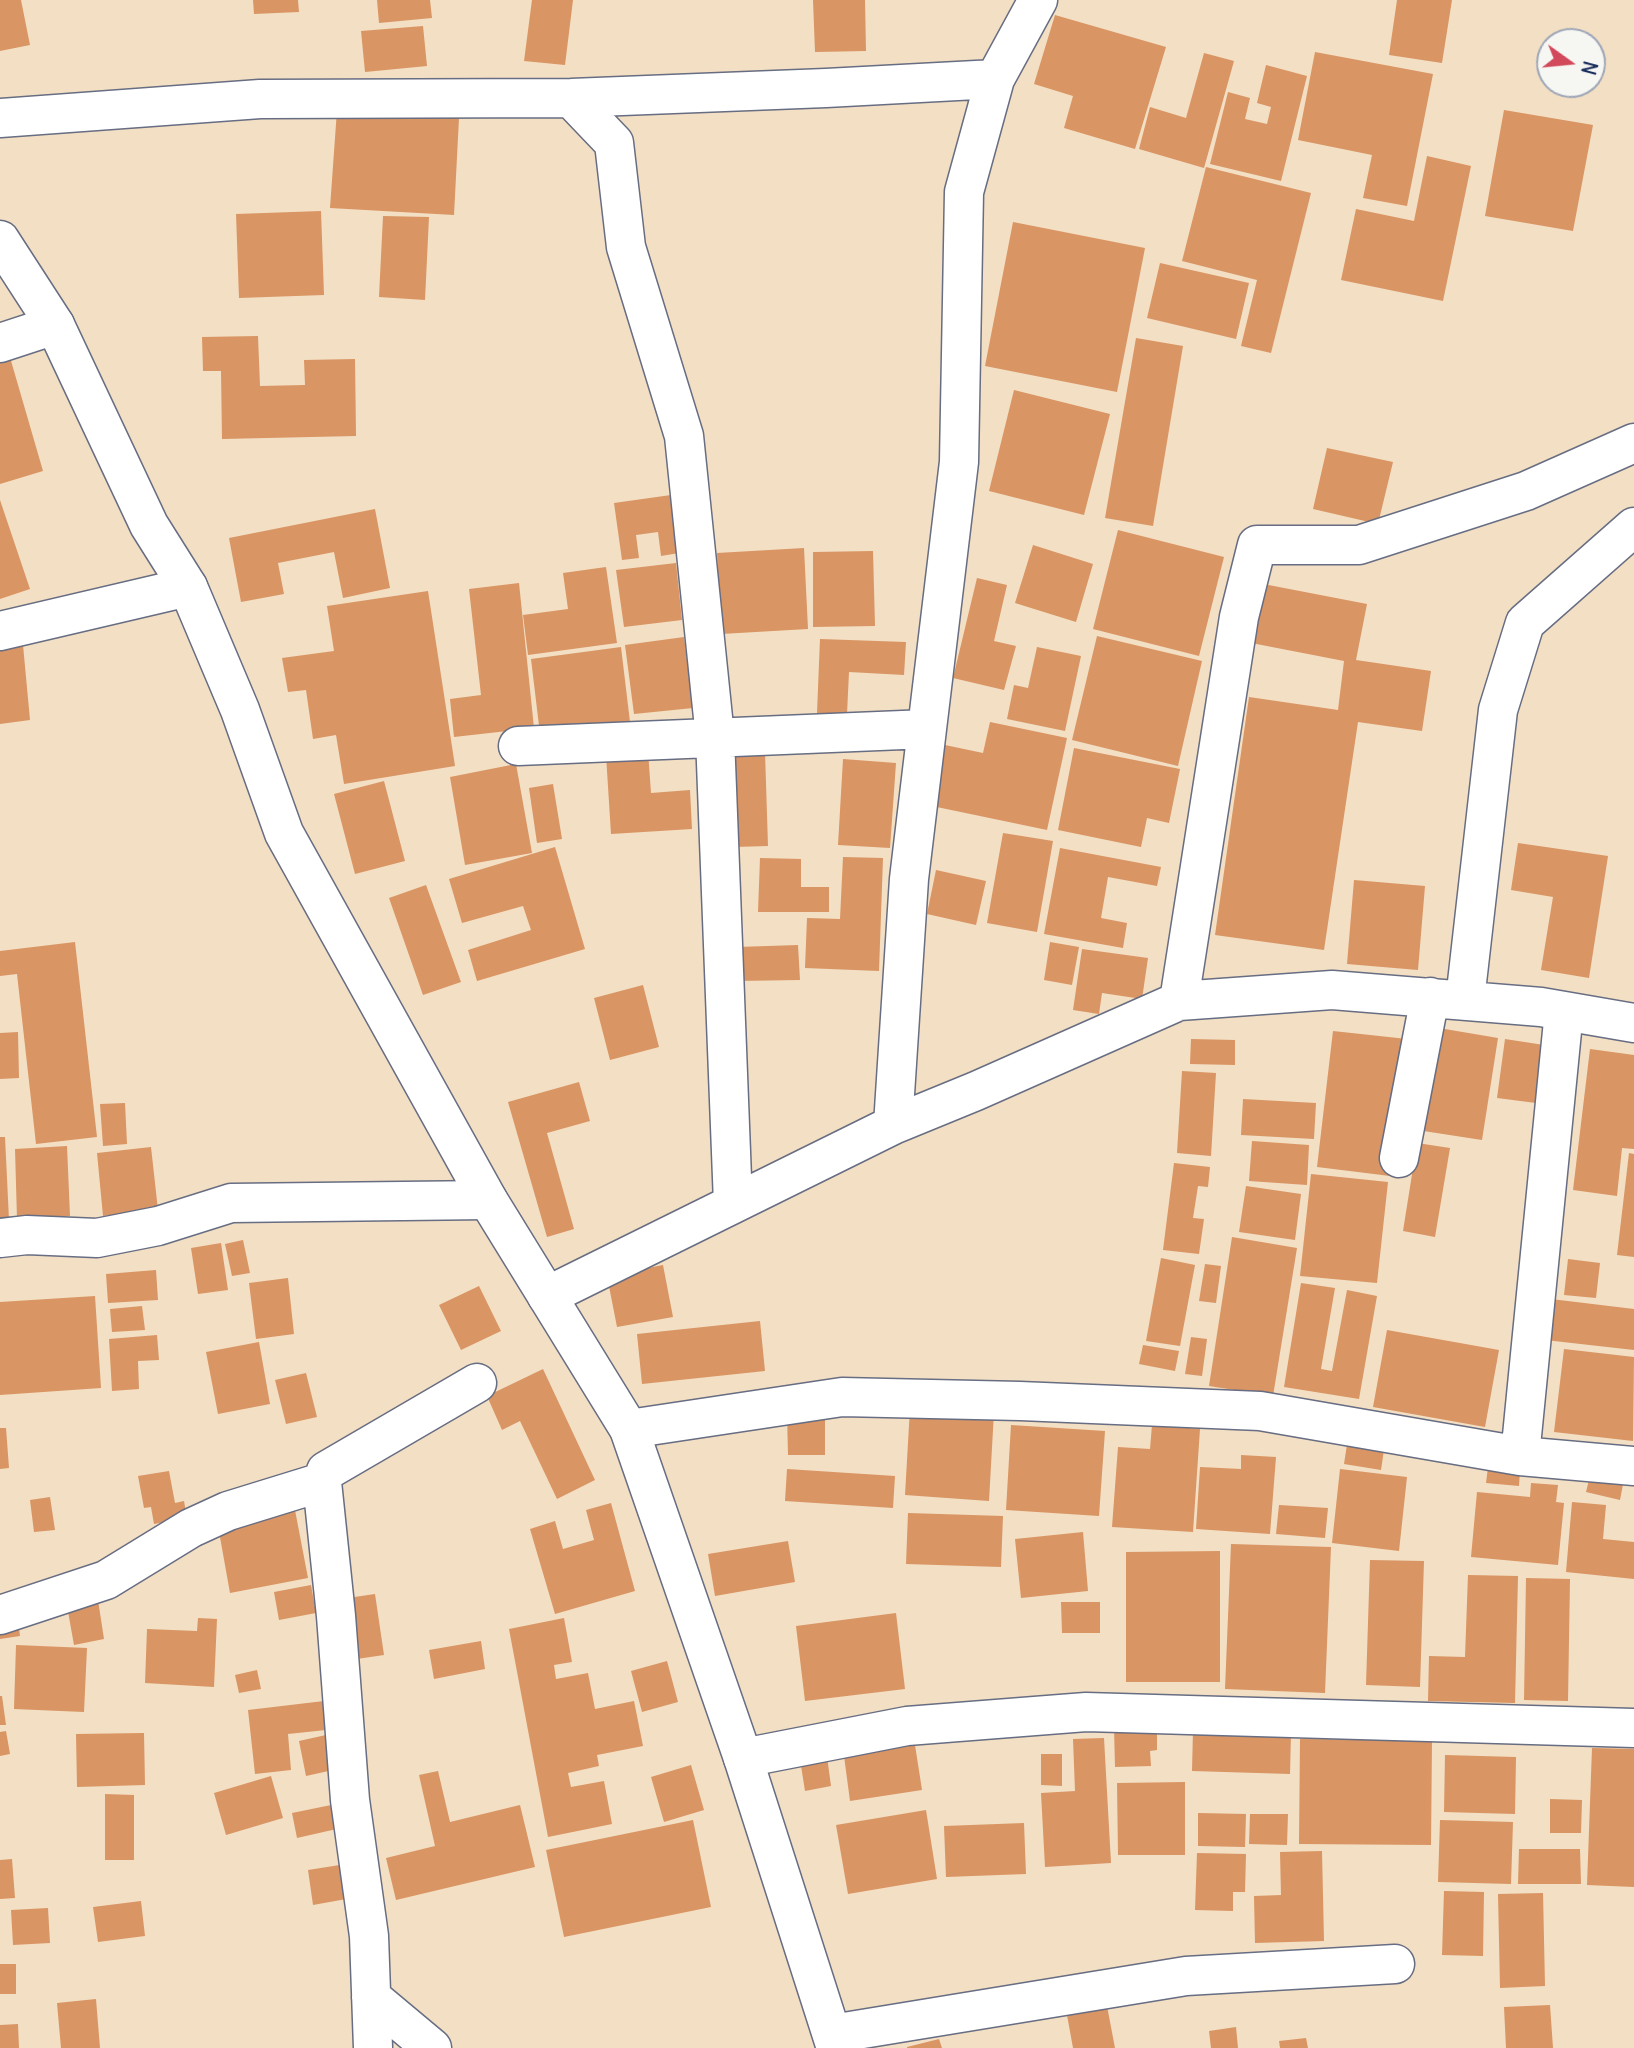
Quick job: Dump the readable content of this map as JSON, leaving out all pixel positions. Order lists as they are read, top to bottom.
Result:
{
  "north": "right"
}
